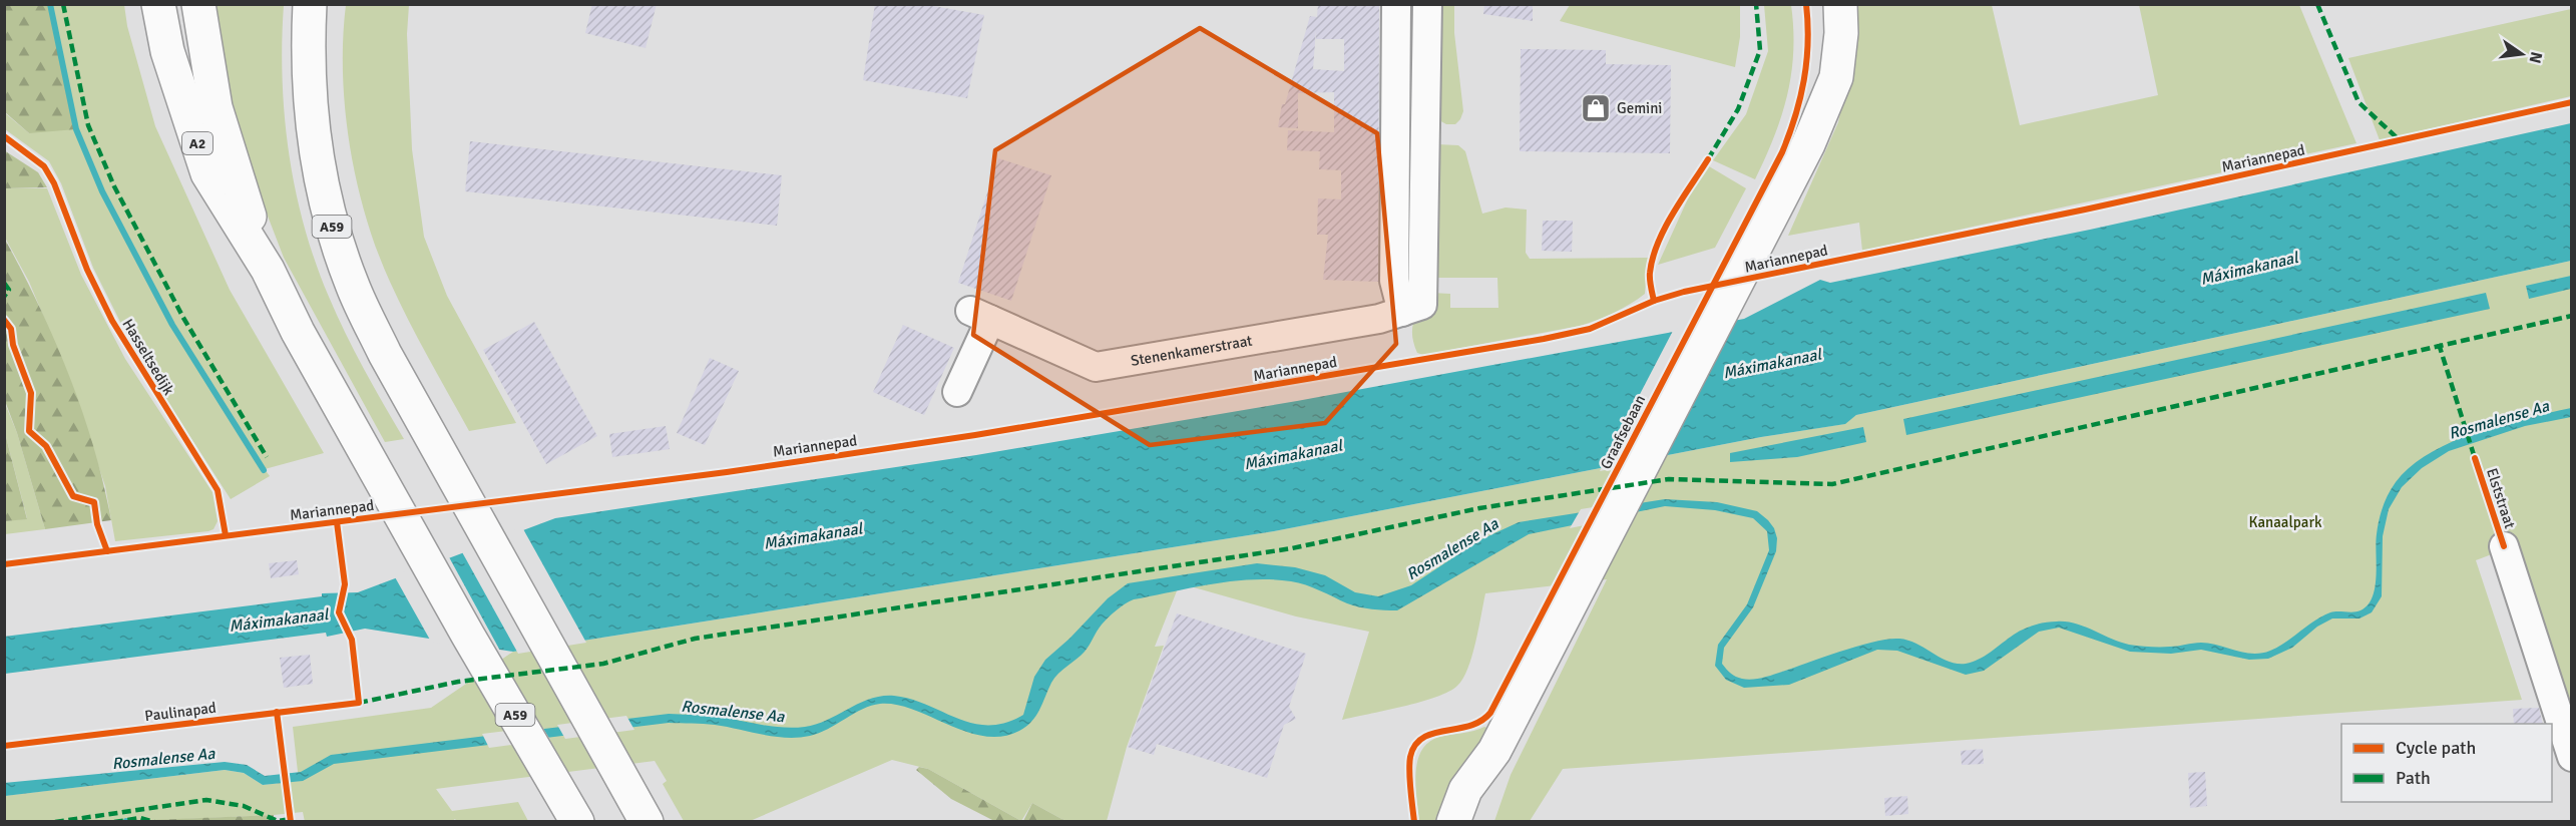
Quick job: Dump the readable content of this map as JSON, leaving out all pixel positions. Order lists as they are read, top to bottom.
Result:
{
  "streets": {
    "main road": ["A2", "A59"],
    "street": ["Stenenkamerstraat", "Elststraat"],
    "cycle path": ["Mariannepad", "Hasseltsedijk", "Graafsebaan"]
  },
  "crossings": [
    ["A2", "A59"]
  ],
  "water": ["Máximakanaal", "Rosmalense Aa"],
  "parks": ["Kanaalpark"],
  "places": {
    "shop": ["Gemini"]
  },
  "legend": ["Cycle path", "Path"],
  "north": "right"
}
